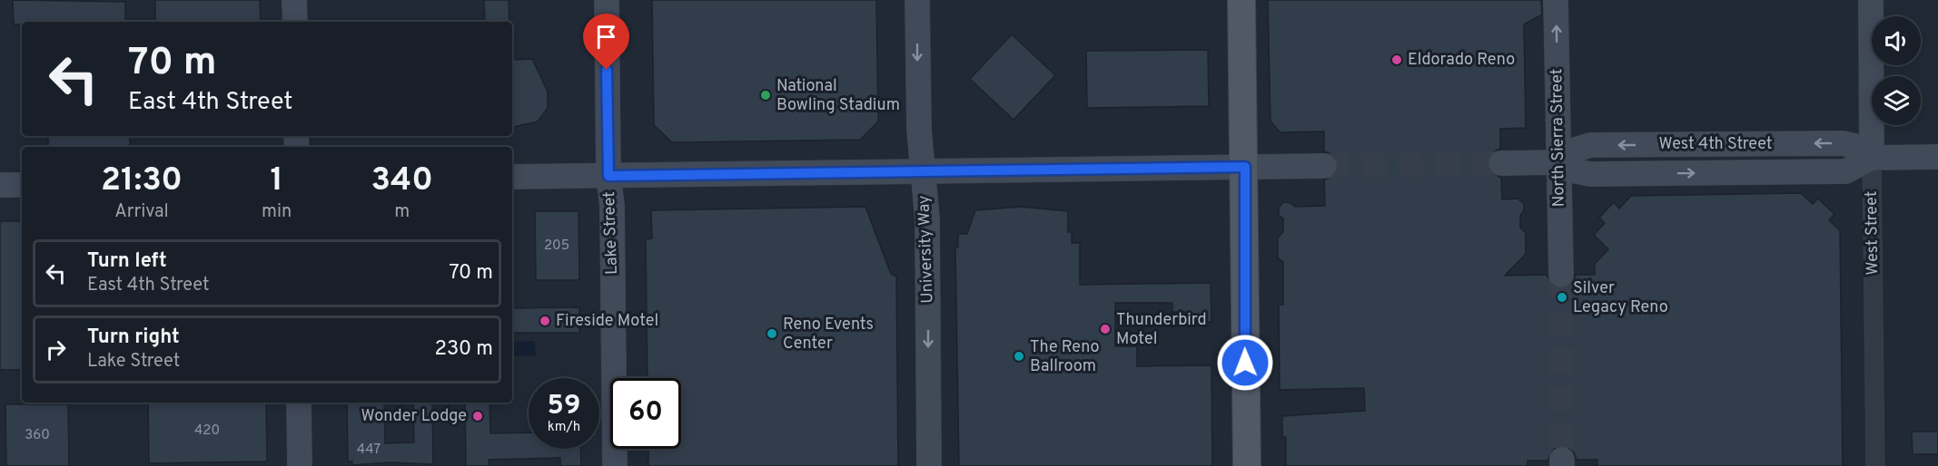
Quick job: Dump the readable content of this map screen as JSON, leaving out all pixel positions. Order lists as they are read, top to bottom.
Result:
{
  "streets": {
    "main road": [
      "North Sierra Street",
      "West 4th Street",
      "Lake Street",
      "West Street",
      "University Way"
    ]
  },
  "crossings": [
    ["North Sierra Street", "West 4th Street"],
    ["West 4th Street", "West Street"]
  ],
  "one_way": ["North Sierra Street", "University Way"],
  "places": [
    "Eldorado Reno",
    "National Bowling Stadium",
    "Silver Legacy Reno",
    "Fireside Motel",
    "Thunderbird Motel",
    "Reno Events Center",
    "The Reno Ballroom",
    "Wonder Lodge"
  ],
  "house_numbers": [
    "205",
    "420",
    "360",
    "447"
  ],
  "page": {
    "turn": ["70 m", "East 4th Street"],
    "eta": [
      "21:30",
      "Arrival",
      "1",
      "min",
      "340",
      "m"
    ],
    "list": [
      {
        "name": "Turn left",
        "note": "East 4th Street",
        "value": "70 m"
      },
      {
        "name": "Turn right",
        "note": "Lake Street",
        "value": "230 m"
      }
    ],
    "speed": "59 km/h",
    "limit": "60"
  }
}
